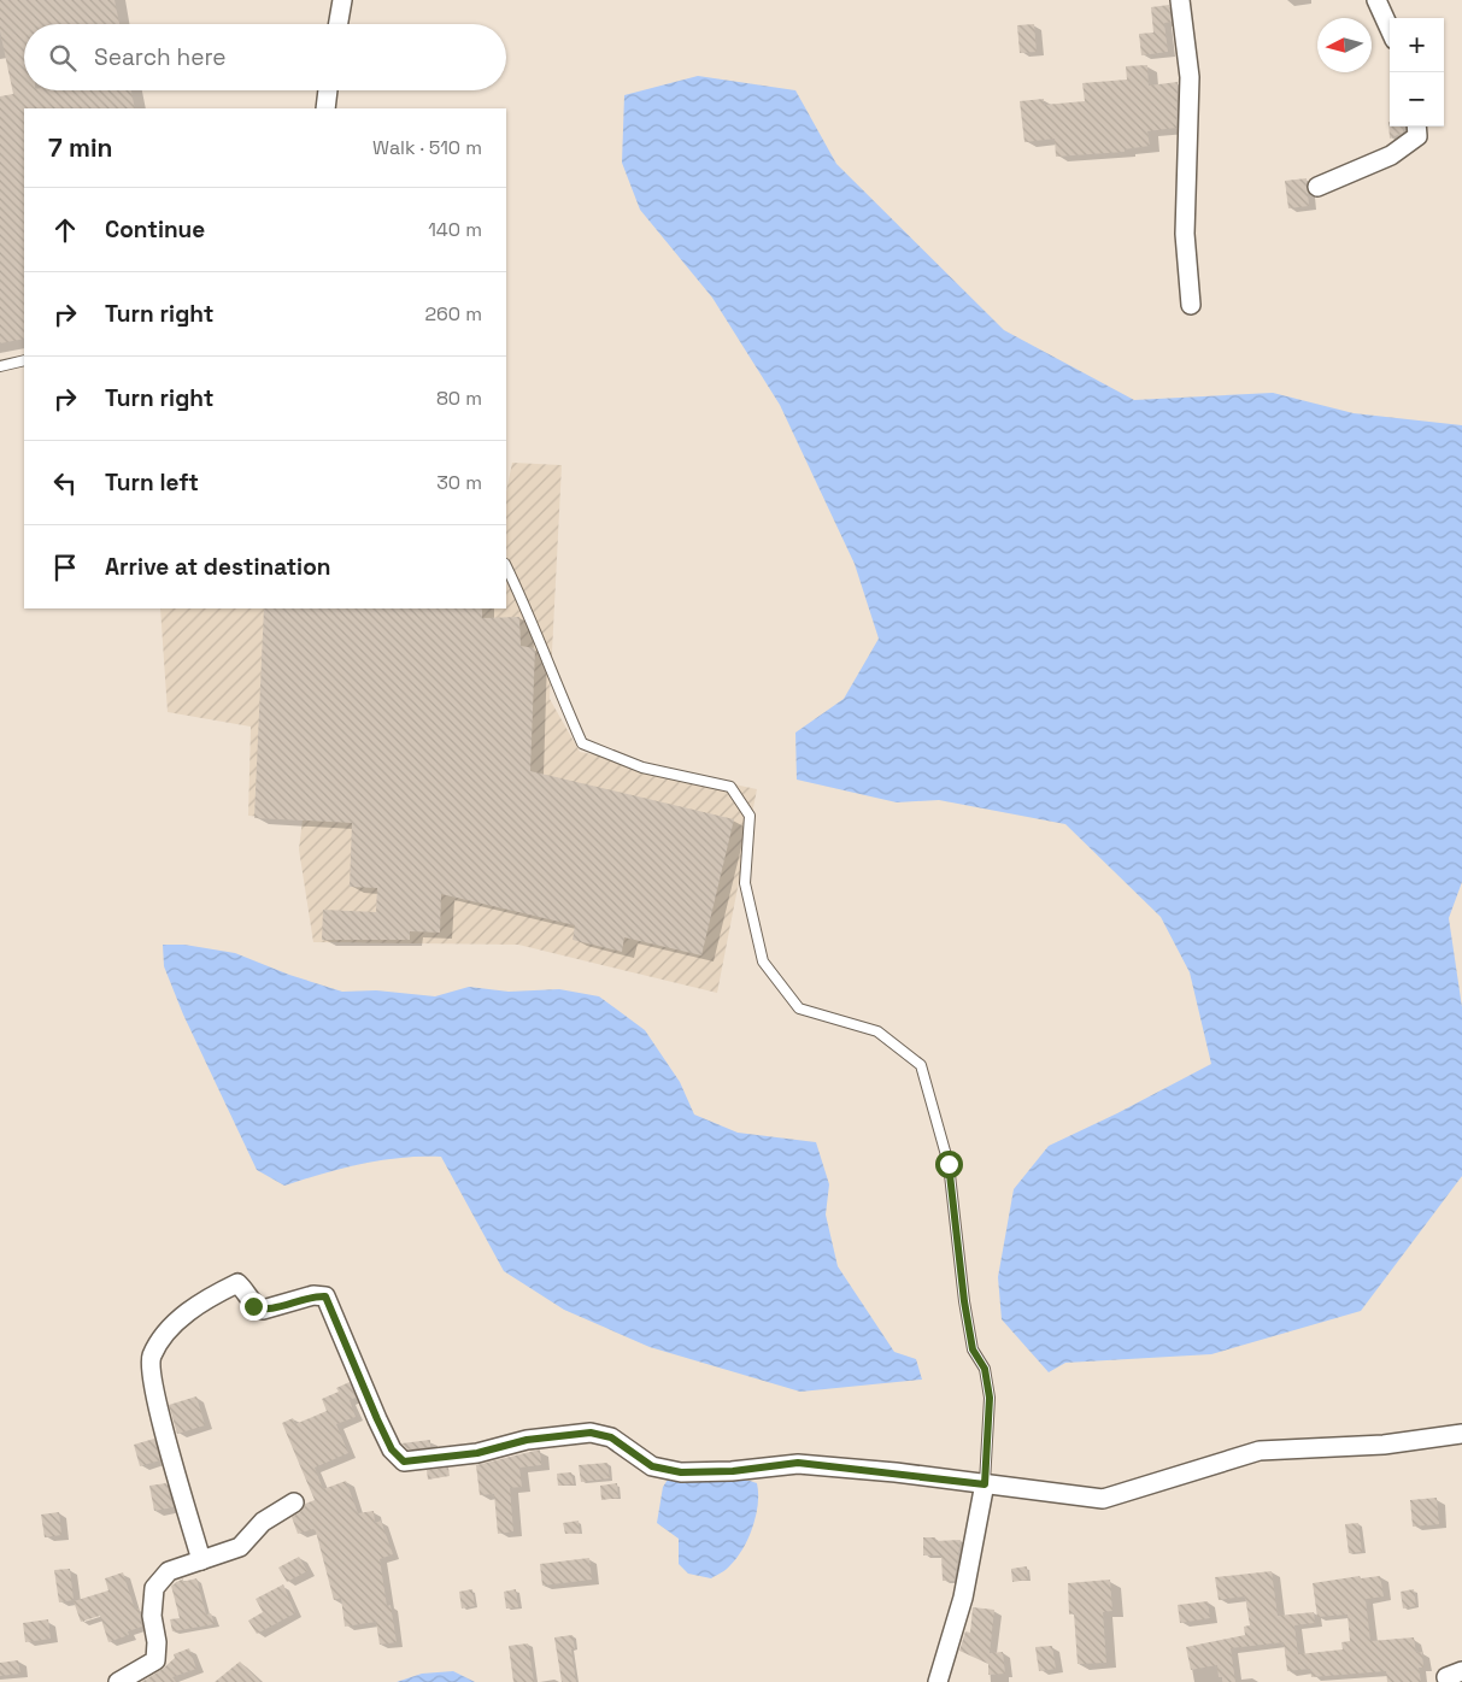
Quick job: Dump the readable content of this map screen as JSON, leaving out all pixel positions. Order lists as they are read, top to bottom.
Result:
{
  "north": "left",
  "page": {
    "map_buttons": ["+", "−"],
    "search": "Search here",
    "heading": ["7 min", "Walk · 510 m"],
    "list": [
      ["Continue", "140 m"],
      ["Turn right", "260 m"],
      ["Turn right", "80 m"],
      ["Turn left", "30 m"],
      "Arrive at destination"
    ]
  }
}
